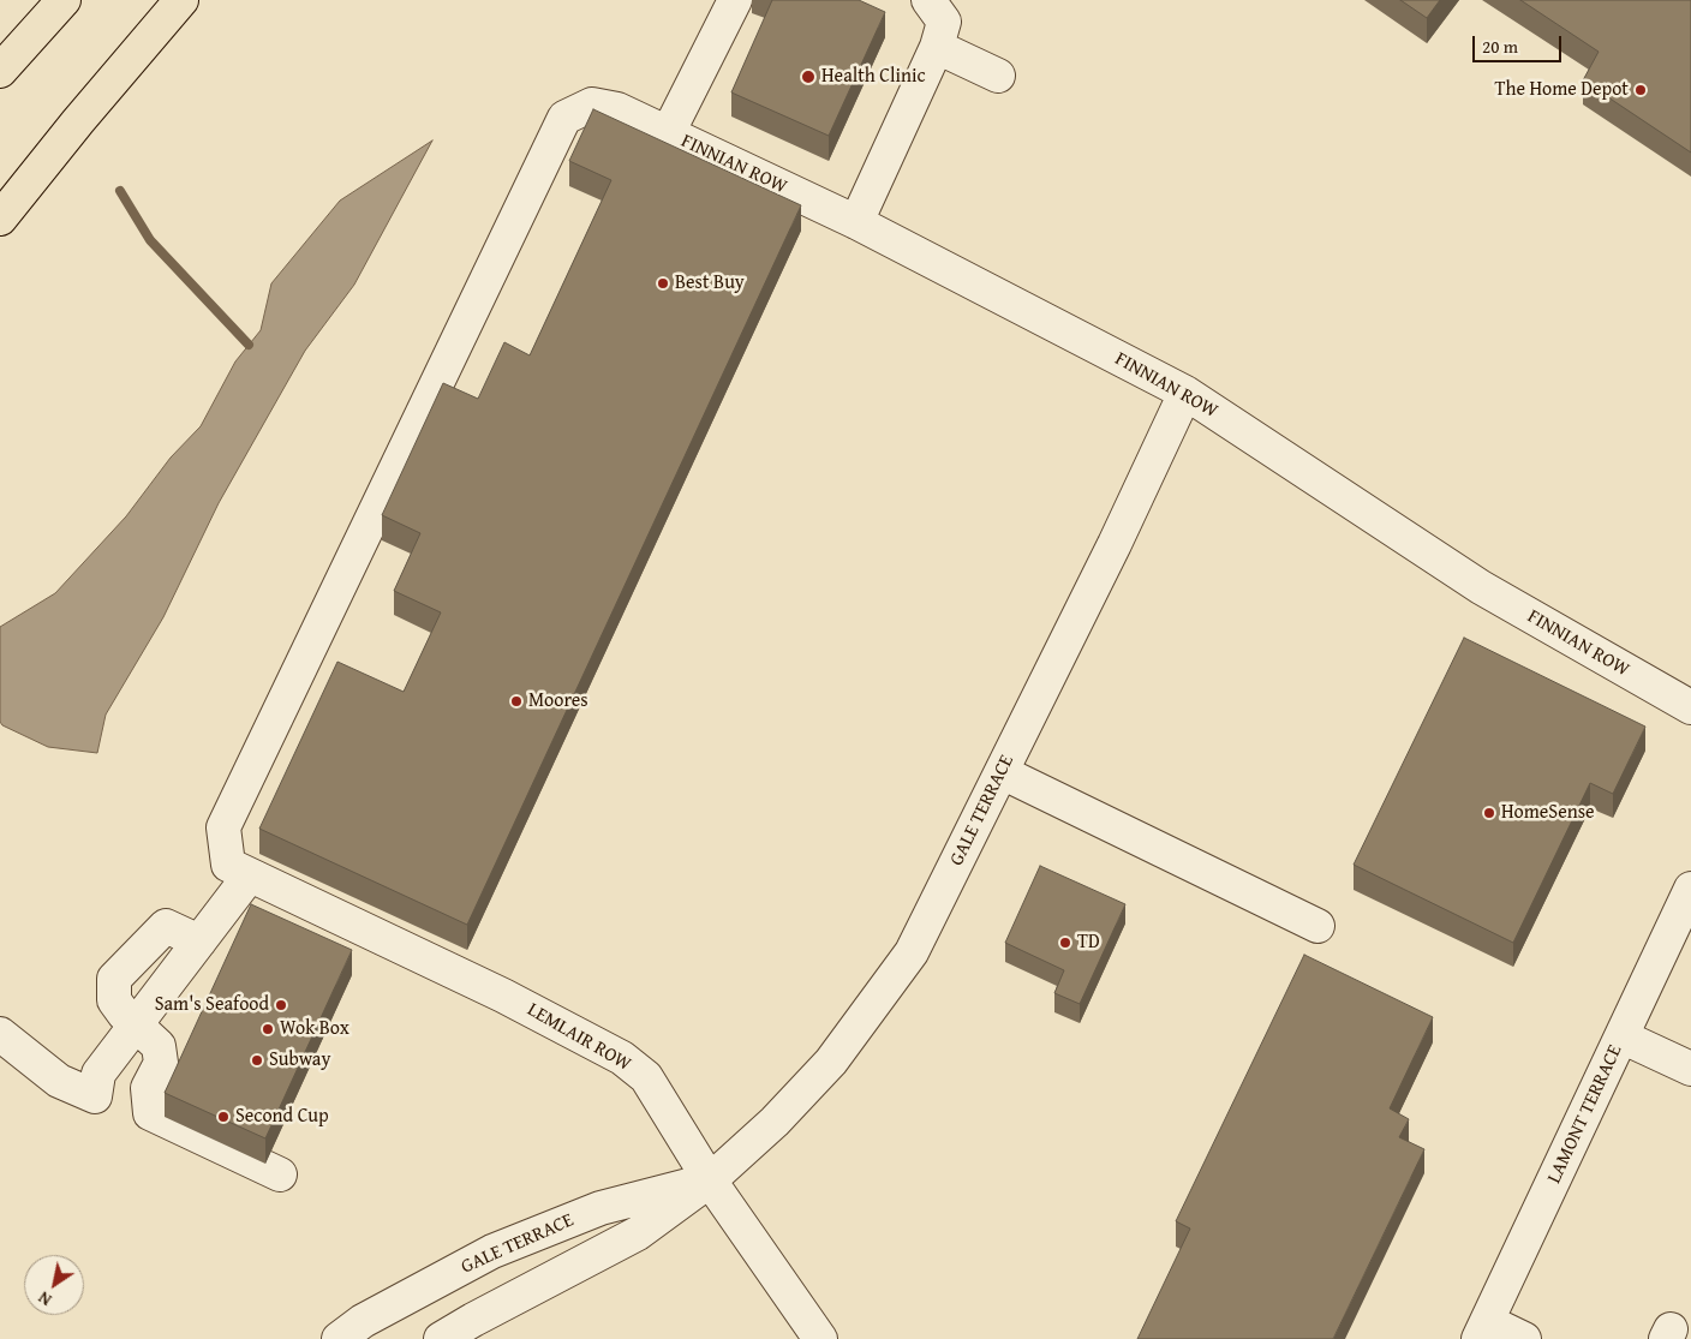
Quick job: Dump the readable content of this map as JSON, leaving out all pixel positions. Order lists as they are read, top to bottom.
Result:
{
  "streets": {
    "street": [
      "FINNIAN ROW",
      "GALE TERRACE",
      "LEMLAIR ROW",
      "LAMONT TERRACE"
    ]
  },
  "crossings": [
    ["FINNIAN ROW", "GALE TERRACE"],
    ["FINNIAN ROW", "LEMLAIR ROW"],
    ["GALE TERRACE", "LEMLAIR ROW"]
  ],
  "places": [
    "Health Clinic",
    "The Home Depot",
    "Best Buy",
    "Moores",
    "HomeSense",
    "TD",
    "Sam's Seafood",
    "Wok Box",
    "Subway",
    "Second Cup"
  ],
  "scale_bar": "20 m",
  "north": "bottom left"
}
